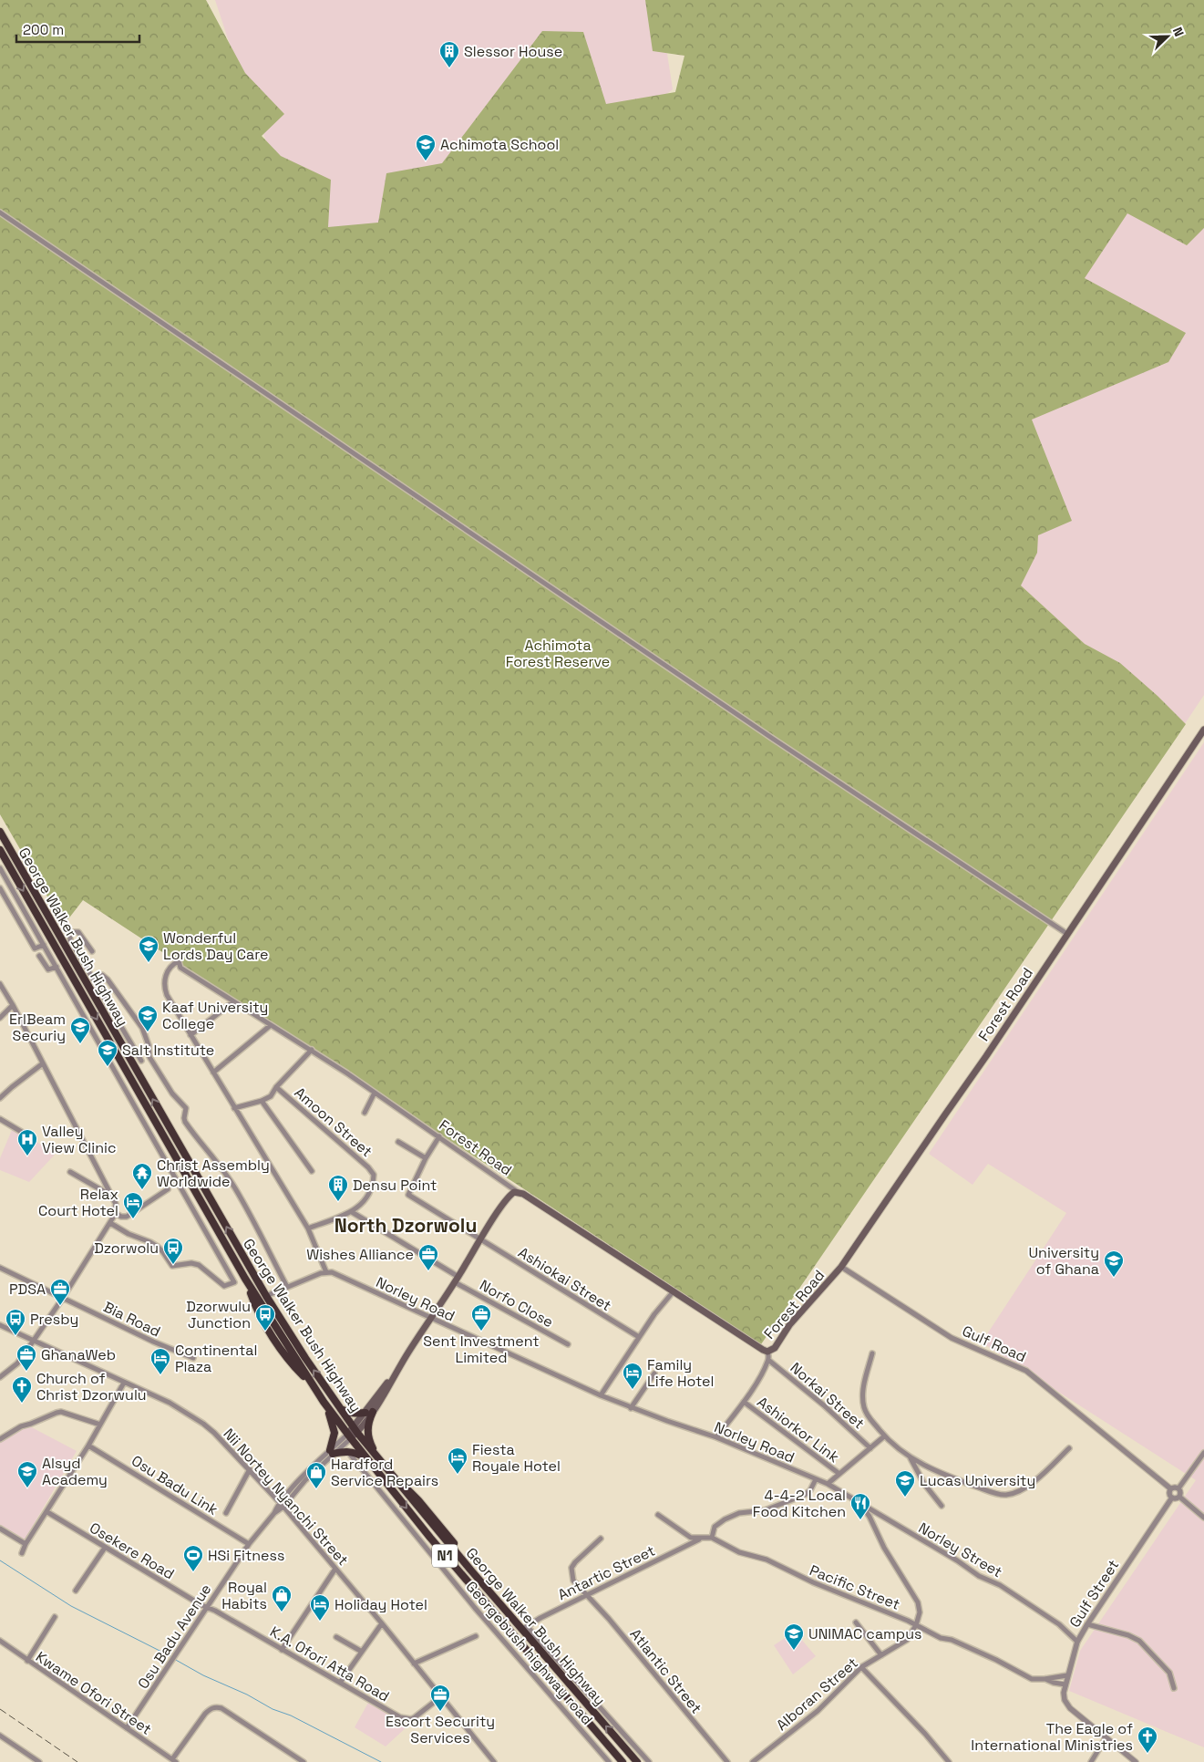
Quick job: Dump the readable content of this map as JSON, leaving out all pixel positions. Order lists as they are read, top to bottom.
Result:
{
  "streets": {
    "highway": ["George Walker Bush Highway", "N1"],
    "main road": ["Forest Road"],
    "street": [
      "Amoon Street",
      "Ashiokai Street",
      "Norley Road",
      "Norfo Close",
      "Bia Road",
      "Gulf Road",
      "Norkai Street",
      "Ashiorkor Link",
      "Osu Badu Link",
      "Nii Nortey Nyanchi Street",
      "Norley Street",
      "Osekere Road",
      "Antartic Street",
      "Pacific Street",
      "Gulf Street",
      "Osu Badu Avenue",
      "Georgebush highway road",
      "K.A. Ofori Atta Road",
      "Atlantic Street",
      "Kwame Ofori Street",
      "Alboran Street"
    ]
  },
  "crossings": [
    ["George Walker Bush Highway", "Antartic Street"],
    ["George Walker Bush Highway", "Osu Badu Avenue"],
    ["Forest Road", "Gulf Road"],
    ["Amoon Street", "Norfo Close"],
    ["Norley Road", "Norley Street"],
    ["Gulf Road", "Gulf Street"],
    ["Osu Badu Link", "Osu Badu Avenue"],
    ["Nii Nortey Nyanchi Street", "Osu Badu Avenue"],
    ["Nii Nortey Nyanchi Street", "K.A. Ofori Atta Road"],
    ["Norley Street", "Gulf Street"],
    ["Osekere Road", "Osu Badu Avenue"],
    ["Osekere Road", "K.A. Ofori Atta Road"],
    ["Antartic Street", "Pacific Street"],
    ["Antartic Street", "Atlantic Street"],
    ["Pacific Street", "Gulf Street"],
    ["Pacific Street", "Alboran Street"],
    ["Osu Badu Avenue", "K.A. Ofori Atta Road"],
    ["Osu Badu Avenue", "Kwame Ofori Street"]
  ],
  "districts": ["North Dzorwolu"],
  "parks": ["Achimota Forest Reserve"],
  "places": {
    "building": ["Slessor House", "Densu Point"],
    "school or university": [
      "Achimota School",
      "Wonderful Lords Day Care",
      "Kaaf University College",
      "ErlBeam Securiy",
      "Salt Institute",
      "University of Ghana",
      "Alsyd Academy",
      "Lucas University",
      "UNIMAC campus"
    ],
    "hospital": ["Valley View Clinic"],
    "temple": ["Christ Assembly Worldwide"],
    "hotel": [
      "Relax Court Hotel",
      "Continental Plaza",
      "Family Life Hotel",
      "Fiesta Royale Hotel",
      "Holiday Hotel"
    ],
    "bus stop": ["Dzorwolu", "Dzorwulu Junction", "Presby"],
    "office": [
      "Wishes Alliance",
      "PDSA",
      "Sent Investment Limited",
      "GhanaWeb",
      "Escort Security Services"
    ],
    "church": ["Church of Christ Dzorwulu", "The Eagle of International Ministries"],
    "shop": ["Hardford Service Repairs", "Royal Habits"],
    "restaurant": ["4-4-2 Local Food Kitchen"],
    "sports": ["HSi Fitness"]
  },
  "scale_bar": "200 m",
  "north": "top right"
}
